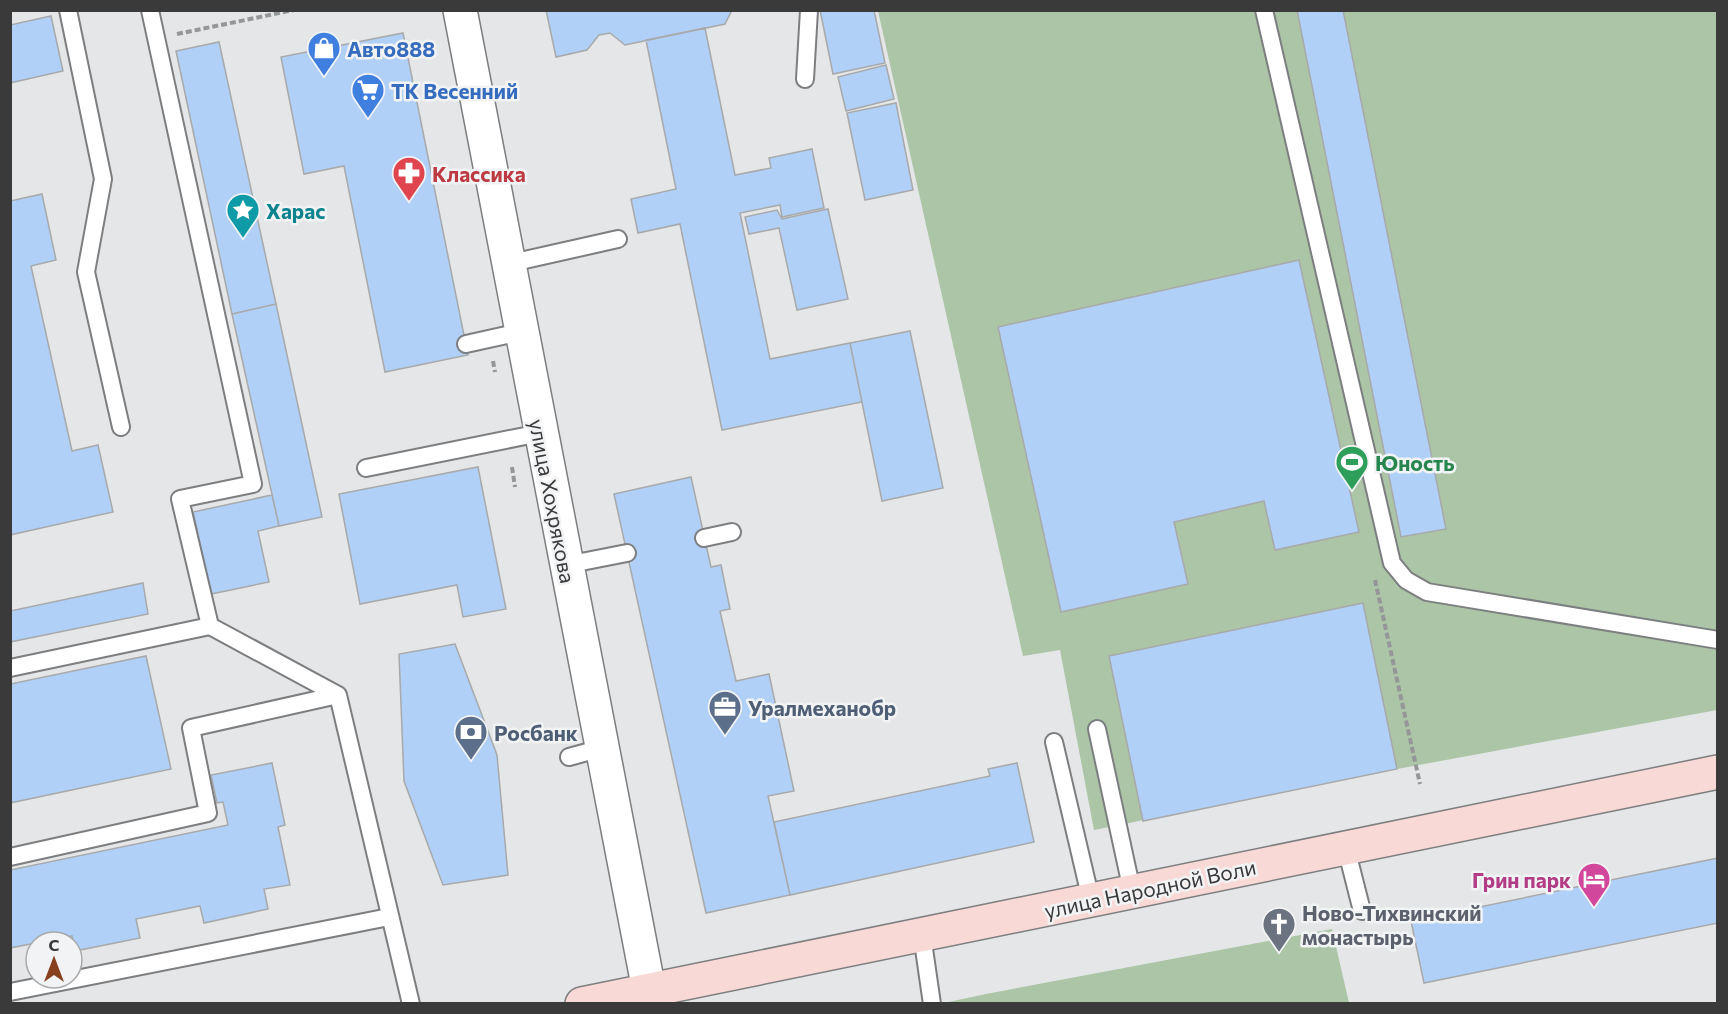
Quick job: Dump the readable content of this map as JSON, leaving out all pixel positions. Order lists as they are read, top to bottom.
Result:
{
  "streets": {
    "street": ["улица Хохрякова", "улица Народной Воли"]
  },
  "crossings": [
    ["улица Хохрякова", "улица Народной Воли"]
  ],
  "places": {
    "shop": ["Авто888"],
    "supermarket": ["ТК Весенний"],
    "pharmacy": ["Классика"],
    "place": ["Харас"],
    "sports": ["Юность"],
    "office": ["Уралмеханобр"],
    "bank": ["Росбанк"],
    "hotel": ["Грин парк"],
    "church": ["Ново-Тихвинский монастырь"]
  },
  "north": "top"
}
